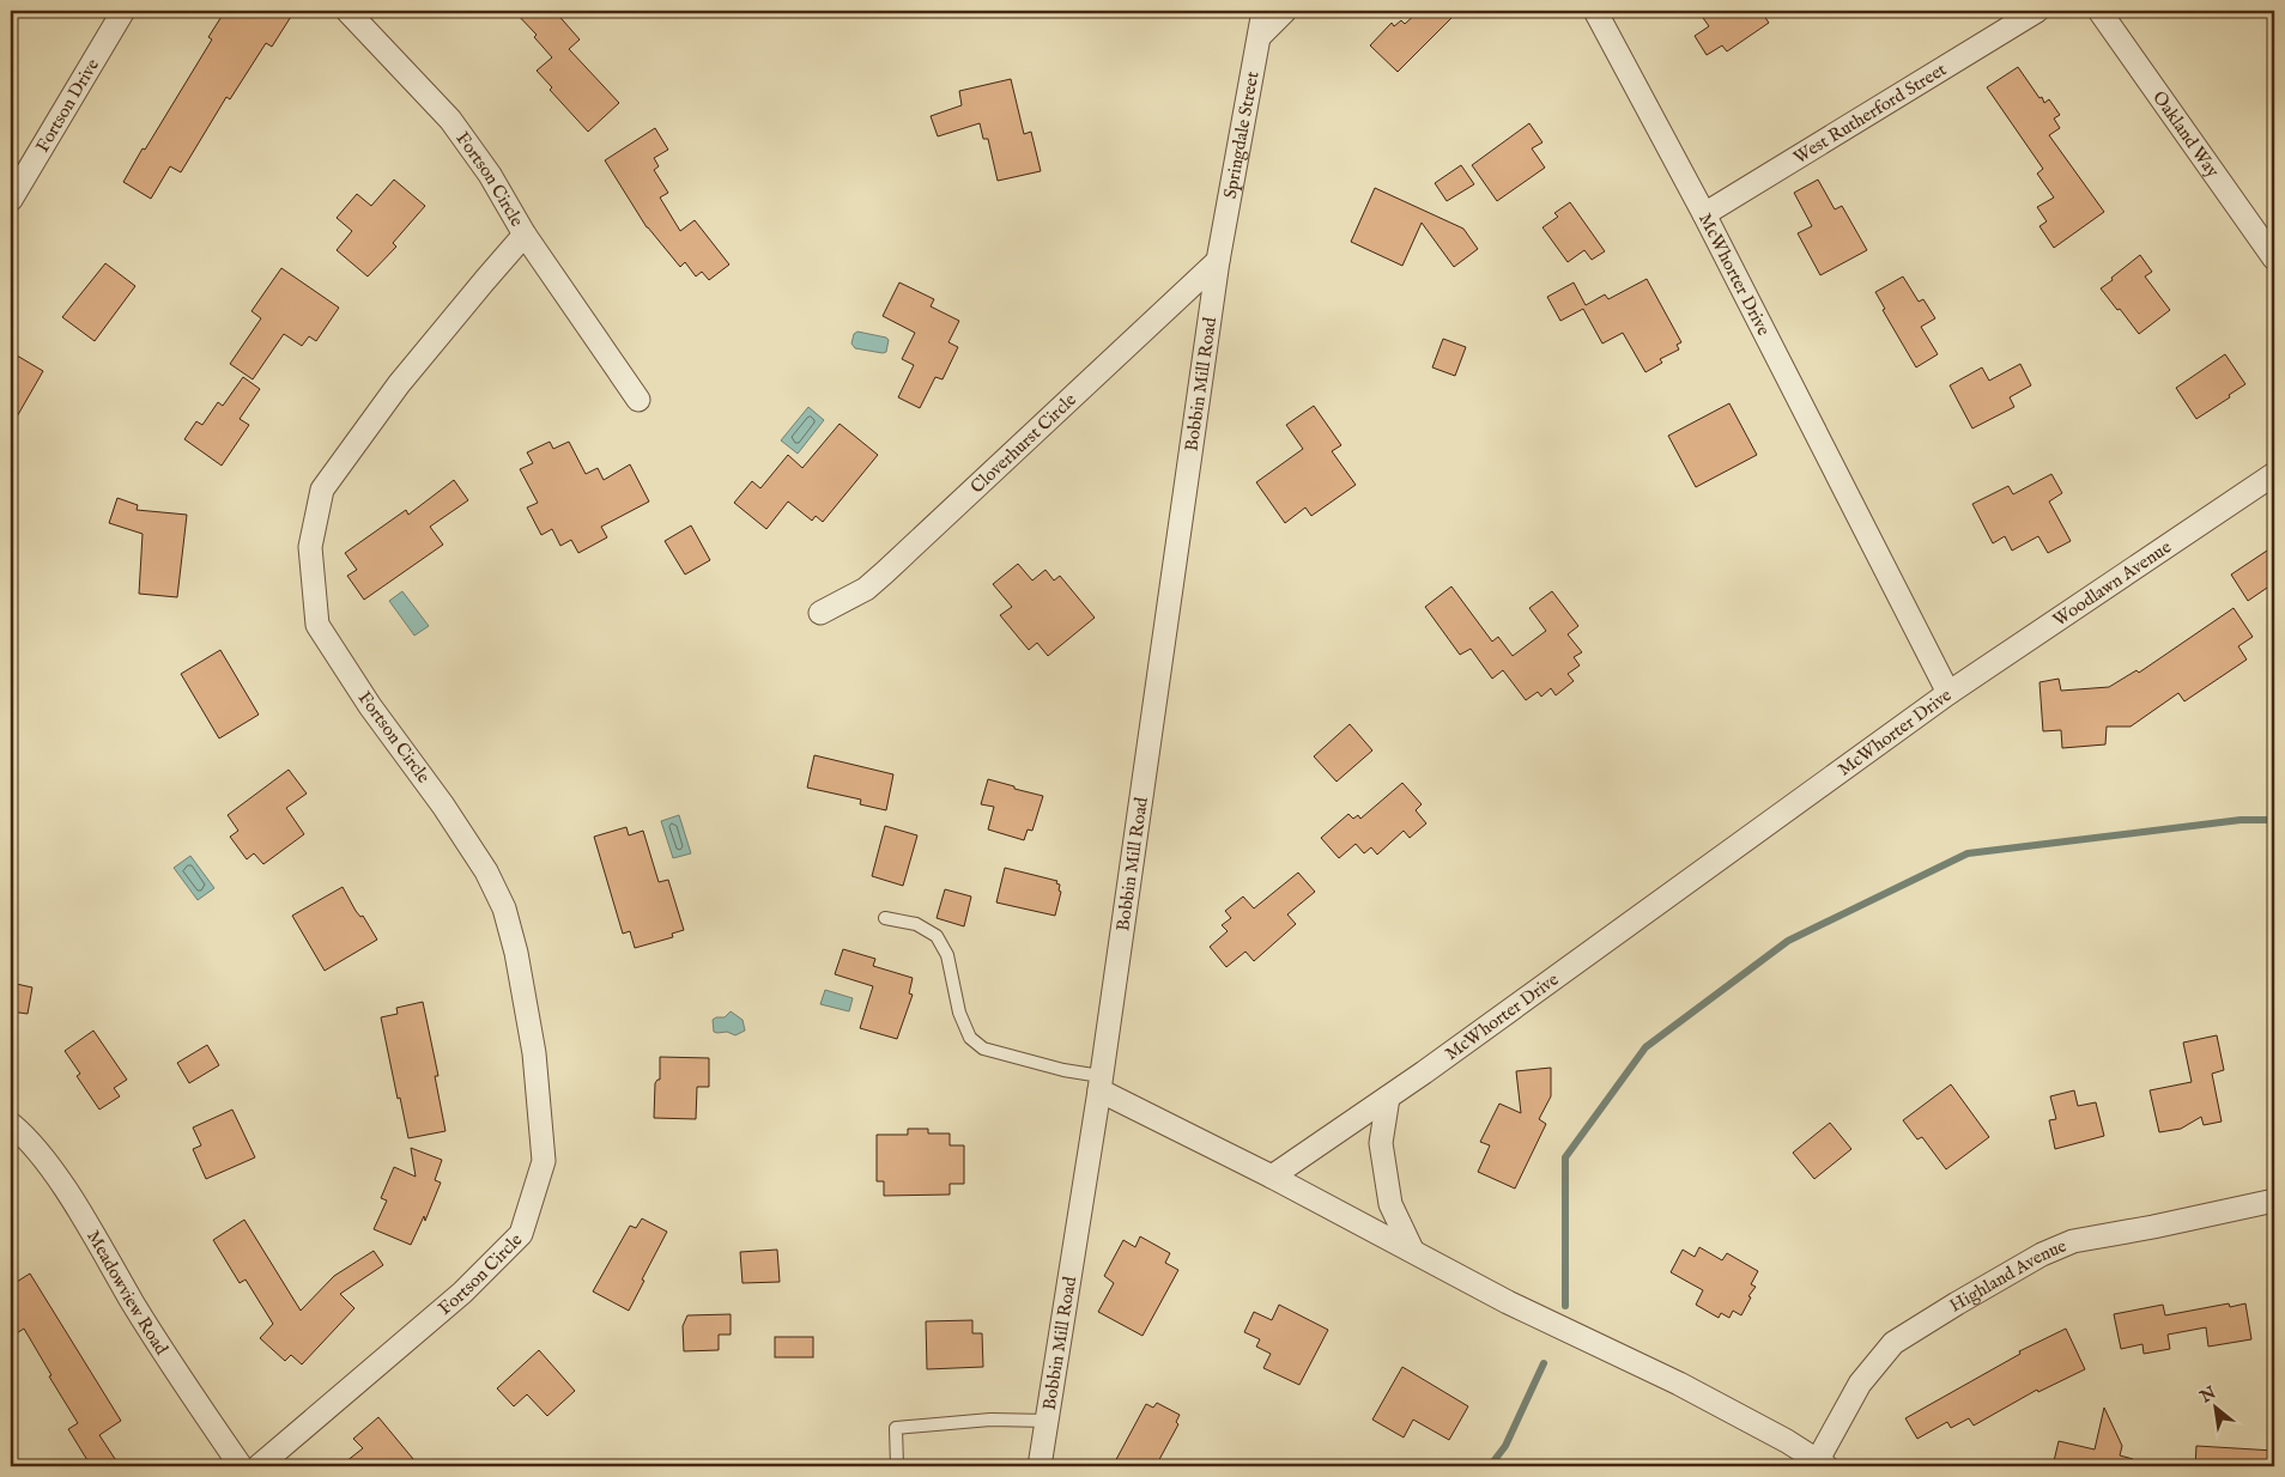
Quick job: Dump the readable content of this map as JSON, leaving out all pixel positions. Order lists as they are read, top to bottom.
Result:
{
  "streets": {
    "street": [
      "Fortson Drive",
      "West Rutherford Street",
      "Oakland Way",
      "Springdale Street",
      "Fortson Circle",
      "McWhorter Drive",
      "Bobbin Mill Road",
      "Cloverhurst Circle",
      "Woodlawn Avenue",
      "Highland Avenue",
      "Meadowview Road"
    ]
  },
  "crossings": [
    ["West Rutherford Street", "McWhorter Drive"],
    ["Springdale Street", "Bobbin Mill Road"],
    ["Springdale Street", "Cloverhurst Circle"],
    ["McWhorter Drive", "Woodlawn Avenue"],
    ["Bobbin Mill Road", "Cloverhurst Circle"]
  ],
  "north": "top left"
}
